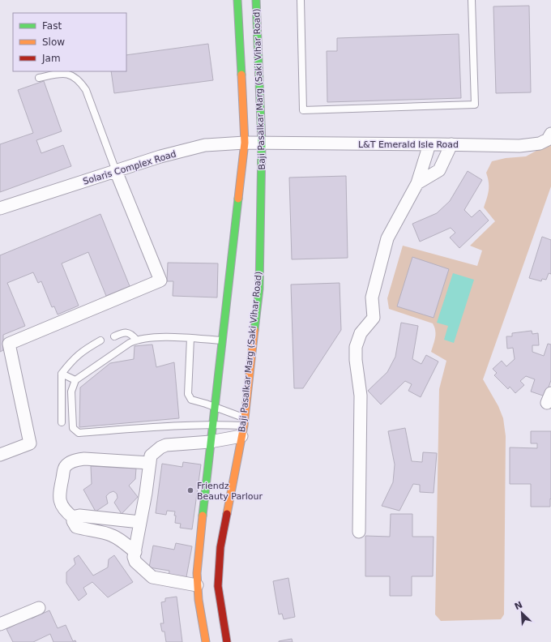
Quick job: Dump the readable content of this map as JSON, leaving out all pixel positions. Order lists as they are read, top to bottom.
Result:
{
  "streets": {
    "main road": ["Baji Pasalkar Marg (Saki Vihar Road)"],
    "street": ["L&T Emerald Isle Road", "Solaris Complex Road"]
  },
  "crossings": [
    ["Baji Pasalkar Marg (Saki Vihar Road)", "L&T Emerald Isle Road"],
    ["Baji Pasalkar Marg (Saki Vihar Road)", "Solaris Complex Road"],
    ["L&T Emerald Isle Road", "Solaris Complex Road"]
  ],
  "places": ["Friendz Beauty Parlour"],
  "legend": ["Fast", "Slow", "Jam"],
  "north": "top left"
}
